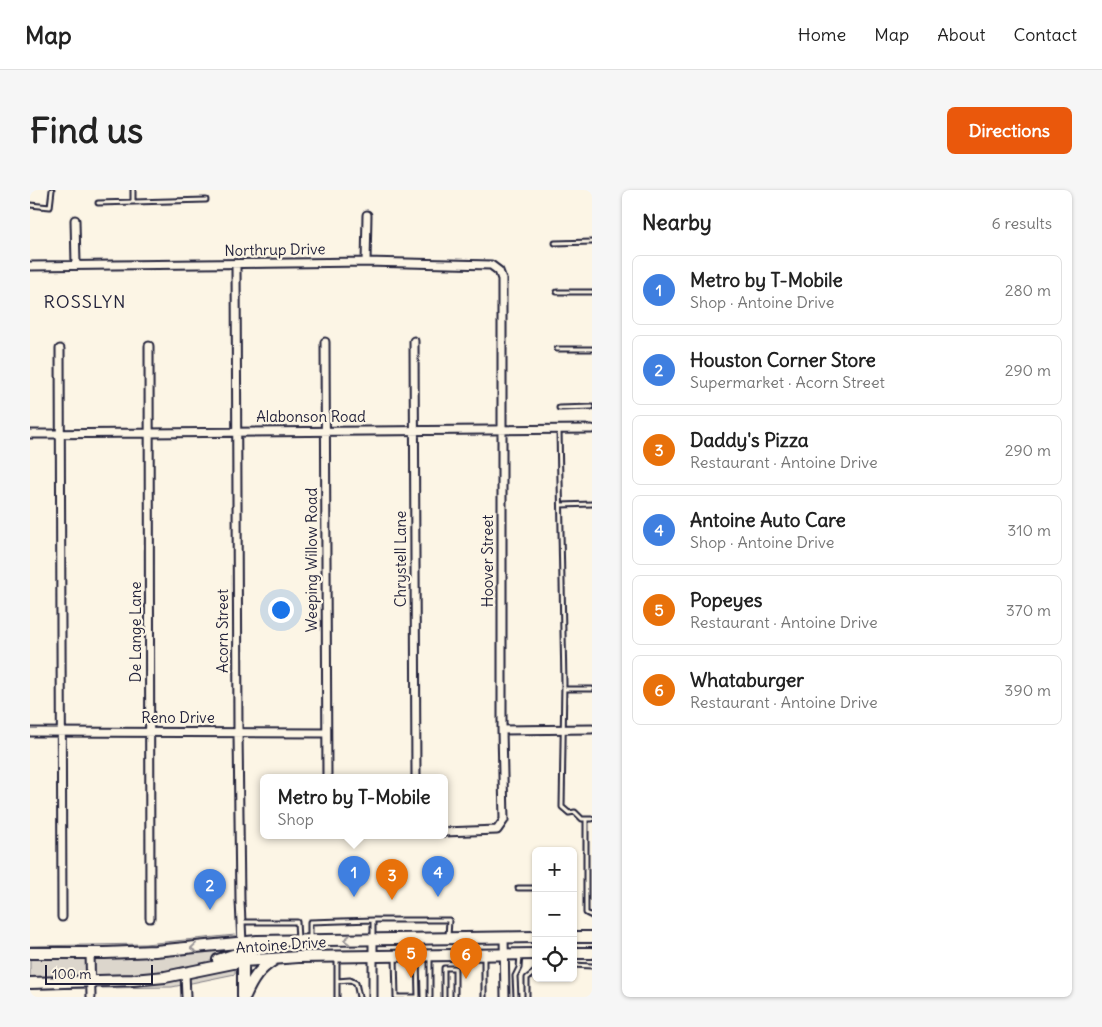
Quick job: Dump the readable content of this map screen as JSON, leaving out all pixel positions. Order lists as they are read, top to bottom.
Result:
{
  "streets": {
    "main road": ["Acorn Street", "Antoine Drive"],
    "street": [
      "Northrup Drive",
      "Alabonson Road",
      "Chrystell Lane",
      "Weeping Willow Road",
      "Hoover Street",
      "De Lange Lane",
      "Reno Drive"
    ]
  },
  "crossings": [
    ["Northrup Drive", "Hoover Street"],
    ["Northrup Drive", "Acorn Street"],
    ["Alabonson Road", "Chrystell Lane"],
    ["Alabonson Road", "Weeping Willow Road"],
    ["Alabonson Road", "Hoover Street"],
    ["Alabonson Road", "Acorn Street"],
    ["Alabonson Road", "De Lange Lane"],
    ["Weeping Willow Road", "Reno Drive"],
    ["Acorn Street", "Reno Drive"],
    ["Acorn Street", "Antoine Drive"],
    ["De Lange Lane", "Reno Drive"]
  ],
  "districts": ["ROSSLYN"],
  "scale_bar": "100 m",
  "page": {
    "header": "Map",
    "nav": [
      "Home",
      "Map",
      "About",
      "Contact"
    ],
    "buttons": "Directions",
    "title": "Find us",
    "heading": ["Nearby", "6 results"],
    "list": [
      {
        "mark": "1",
        "name": "Metro by T-Mobile",
        "note": "Shop · Antoine Drive",
        "value": "280 m"
      },
      {
        "mark": "2",
        "name": "Houston Corner Store",
        "note": "Supermarket · Acorn Street",
        "value": "290 m"
      },
      {
        "mark": "3",
        "name": "Daddy's Pizza",
        "note": "Restaurant · Antoine Drive",
        "value": "290 m"
      },
      {
        "mark": "4",
        "name": "Antoine Auto Care",
        "note": "Shop · Antoine Drive",
        "value": "310 m"
      },
      {
        "mark": "5",
        "name": "Popeyes",
        "note": "Restaurant · Antoine Drive",
        "value": "370 m"
      },
      {
        "mark": "6",
        "name": "Whataburger",
        "note": "Restaurant · Antoine Drive",
        "value": "390 m"
      }
    ],
    "popup": ["Metro by T-Mobile", "Shop"],
    "map_buttons": ["+", "−"],
    "pins": [
      "1",
      "4",
      "3",
      "2",
      "5",
      "6"
    ],
    "scale": "100 m"
  }
}
